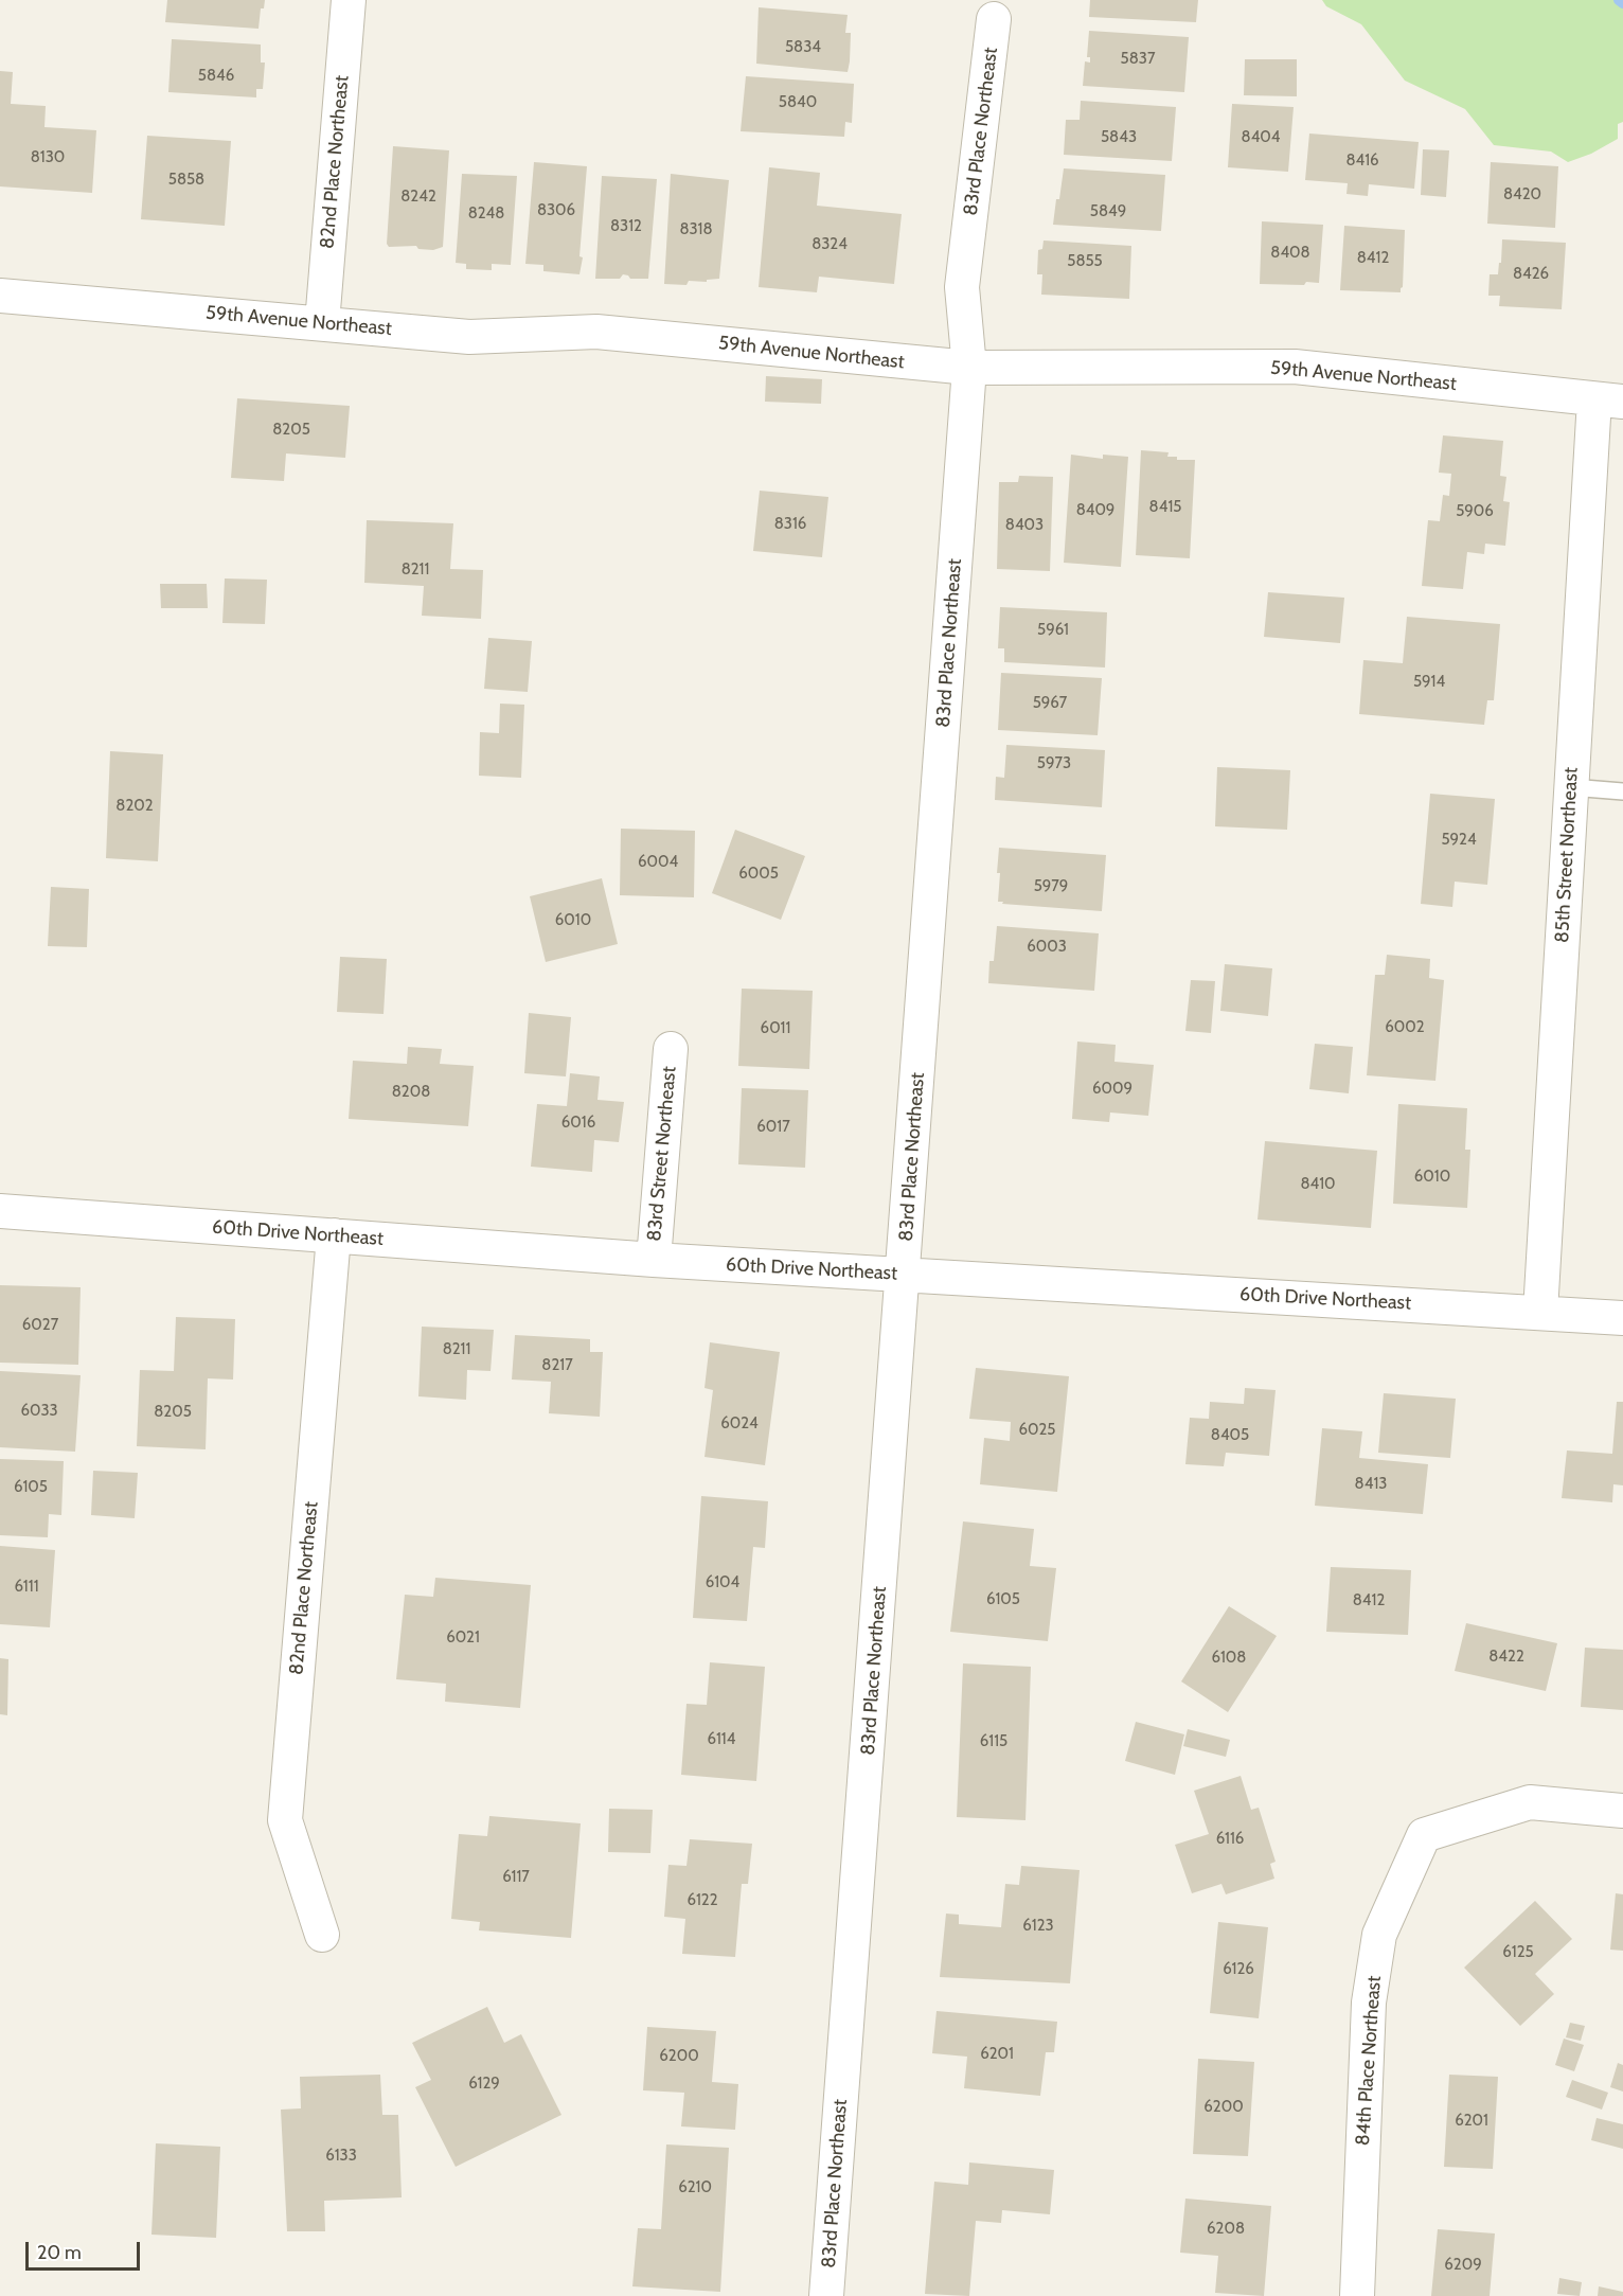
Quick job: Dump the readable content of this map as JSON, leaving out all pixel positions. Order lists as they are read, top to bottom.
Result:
{
  "streets": {
    "street": [
      "83rd Place Northeast",
      "82nd Place Northeast",
      "59th Avenue Northeast",
      "85th Street Northeast",
      "83rd Street Northeast",
      "60th Drive Northeast",
      "84th Place Northeast"
    ]
  },
  "crossings": [
    ["83rd Place Northeast", "59th Avenue Northeast"],
    ["83rd Place Northeast", "60th Drive Northeast"],
    ["82nd Place Northeast", "59th Avenue Northeast"],
    ["82nd Place Northeast", "60th Drive Northeast"],
    ["59th Avenue Northeast", "85th Street Northeast"],
    ["85th Street Northeast", "60th Drive Northeast"],
    ["83rd Street Northeast", "60th Drive Northeast"]
  ],
  "house_numbers": [
    "5834",
    "5837",
    "5846",
    "5840",
    "5843",
    "8404",
    "8130",
    "8416",
    "5858",
    "8420",
    "8242",
    "8306",
    "5849",
    "8248",
    "8312",
    "8318",
    "8324",
    "8408",
    "8412",
    "5855",
    "8426",
    "8205",
    "8415",
    "8409",
    "5906",
    "8316",
    "8403",
    "8211",
    "5961",
    "5914",
    "5967",
    "5973",
    "8202",
    "5924",
    "6004",
    "6005",
    "5979",
    "6010",
    "6003",
    "6002",
    "6011",
    "6009",
    "8208",
    "6016",
    "6017",
    "6010",
    "8410",
    "6027",
    "8211",
    "8217",
    "6033",
    "8205",
    "6024",
    "6025",
    "8405",
    "8413",
    "6105",
    "6104",
    "6111",
    "6105",
    "8412",
    "6021",
    "8422",
    "6108",
    "6114",
    "6115",
    "6116",
    "6117",
    "6122",
    "6123",
    "6125",
    "6126",
    "6201",
    "6200",
    "6129",
    "6200",
    "6201",
    "6133",
    "6210",
    "6208",
    "6209"
  ],
  "scale_bar": "20 m"
}
